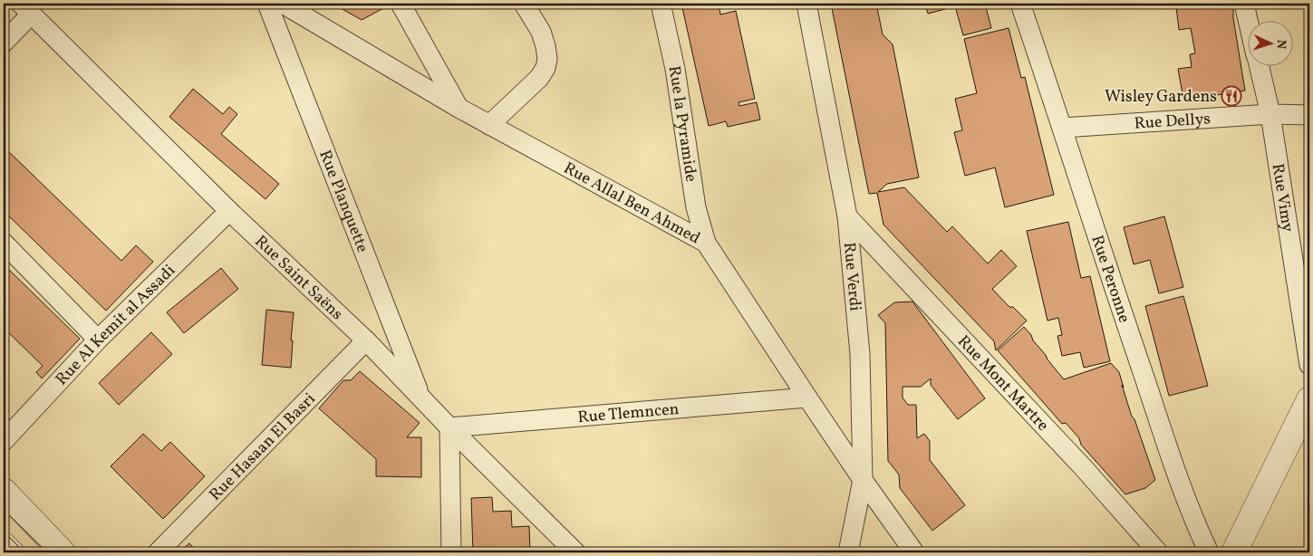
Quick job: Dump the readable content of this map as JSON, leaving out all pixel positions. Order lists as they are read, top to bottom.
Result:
{
  "streets": {
    "street": [
      "Rue Dellys",
      "Rue la Pyramide",
      "Rue Vimy",
      "Rue Planquette",
      "Rue Allal Ben Ahmed",
      "Rue Saint Saëns",
      "Rue Verdi",
      "Rue Peronne",
      "Rue Al Kemit al Assadi",
      "Rue Mont Martre",
      "Rue Tlemncen",
      "Rue Hasaan El Basri"
    ]
  },
  "crossings": [
    ["Rue Dellys", "Rue Vimy"],
    ["Rue Dellys", "Rue Peronne"],
    ["Rue la Pyramide", "Rue Allal Ben Ahmed"],
    ["Rue Planquette", "Rue Saint Saëns"],
    ["Rue Allal Ben Ahmed", "Rue Verdi"],
    ["Rue Allal Ben Ahmed", "Rue Tlemncen"],
    ["Rue Saint Saëns", "Rue Al Kemit al Assadi"],
    ["Rue Saint Saëns", "Rue Tlemncen"],
    ["Rue Saint Saëns", "Rue Hasaan El Basri"],
    ["Rue Verdi", "Rue Mont Martre"]
  ],
  "places": {
    "restaurant": ["Wisley Gardens"]
  },
  "north": "right"
}
